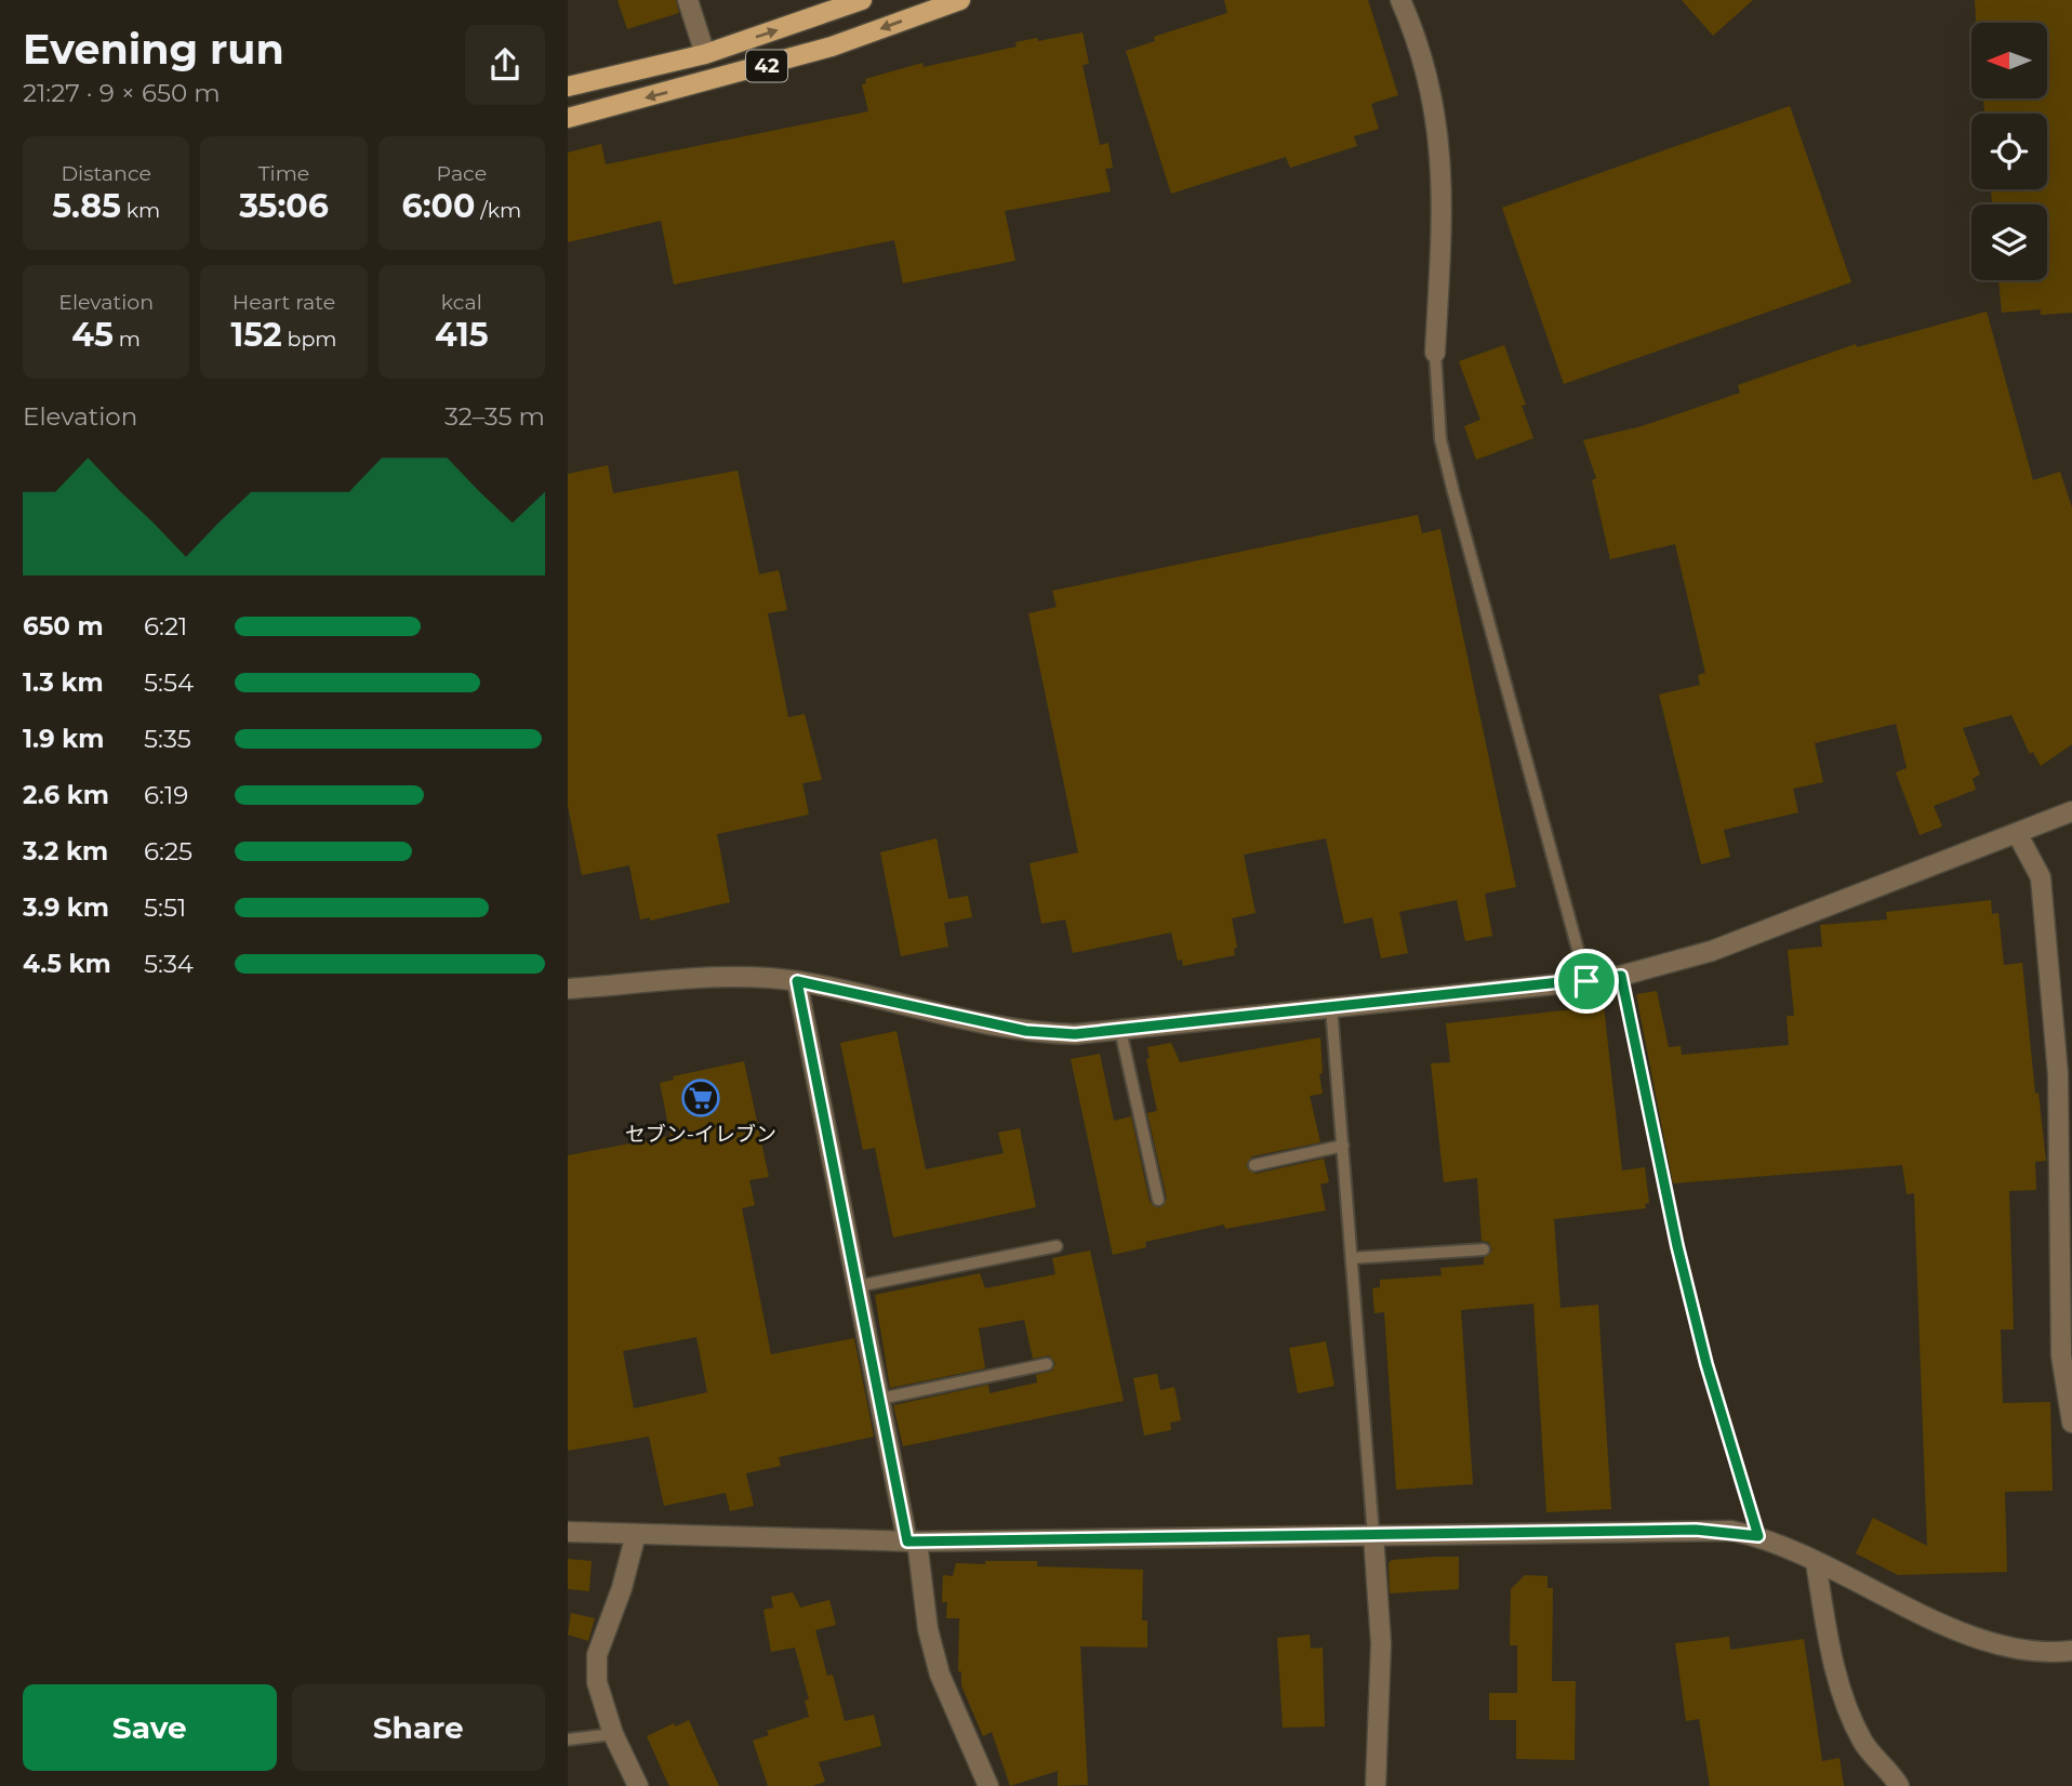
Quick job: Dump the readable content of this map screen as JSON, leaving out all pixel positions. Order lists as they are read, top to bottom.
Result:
{
  "streets": {
    "main road": ["42"]
  },
  "places": {
    "supermarket": ["セブン-イレブン"]
  },
  "north": "left",
  "page": {
    "heading": ["Evening run", "21:27 · 9 × 650 m"],
    "stats": [
      ["Distance", "5.85 km"],
      ["Time", "35:06"],
      ["Pace", "6:00 /km"],
      ["Elevation", "45 m"],
      ["Heart rate", "152 bpm"],
      ["kcal", "415"]
    ],
    "chart": ["Elevation", "32–35 m"],
    "list": [
      {
        "name": "650 m",
        "note": "6:21"
      },
      {
        "name": "1.3 km",
        "note": "5:54"
      },
      {
        "name": "1.9 km",
        "note": "5:35"
      },
      {
        "name": "2.6 km",
        "note": "6:19"
      },
      {
        "name": "3.2 km",
        "note": "6:25"
      },
      {
        "name": "3.9 km",
        "note": "5:51"
      },
      {
        "name": "4.5 km",
        "note": "5:34"
      }
    ],
    "buttons": ["Save", "Share"]
  }
}
